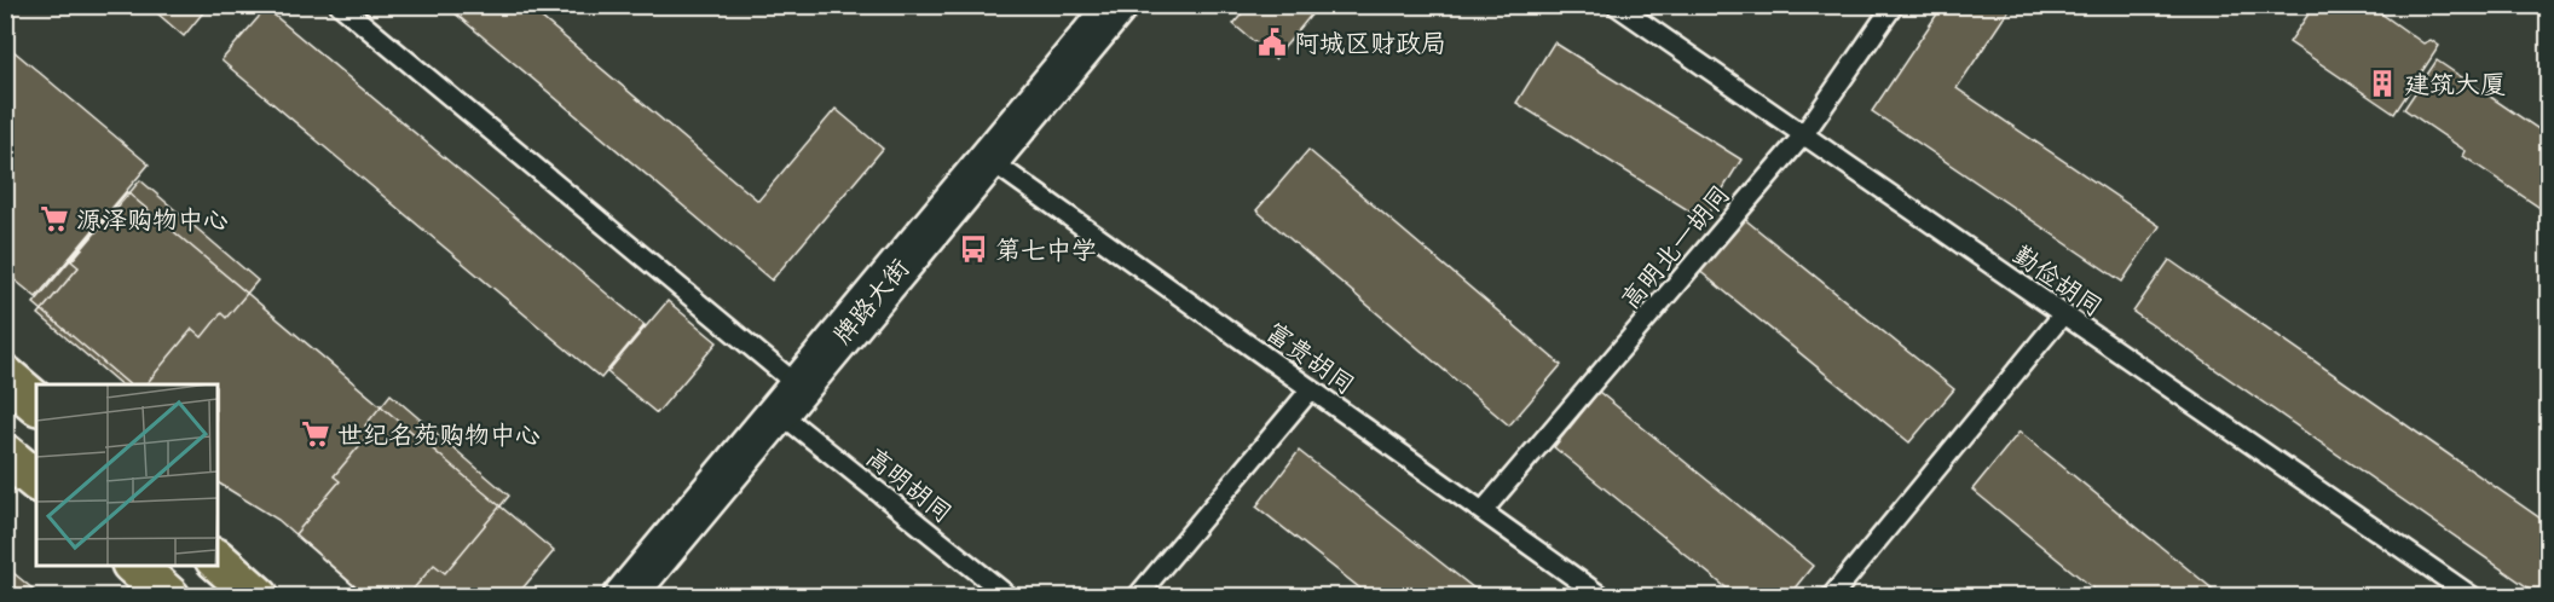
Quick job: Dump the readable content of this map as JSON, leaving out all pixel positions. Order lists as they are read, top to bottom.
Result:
{
  "streets": {
    "street": ["牌路大街"],
    "lane": [
      "高明北一胡同",
      "勤俭胡同",
      "富贵胡同",
      "高明胡同"
    ]
  },
  "crossings": [
    ["高明北一胡同", "勤俭胡同"],
    ["高明北一胡同", "富贵胡同"],
    ["牌路大街", "富贵胡同"],
    ["牌路大街", "高明胡同"]
  ],
  "places": {
    "public building": ["阿城区财政局"],
    "building": ["建筑大厦"],
    "supermarket": ["源泽购物中心", "世纪名苑购物中心"],
    "bus stop": ["第七中学"]
  }
}
